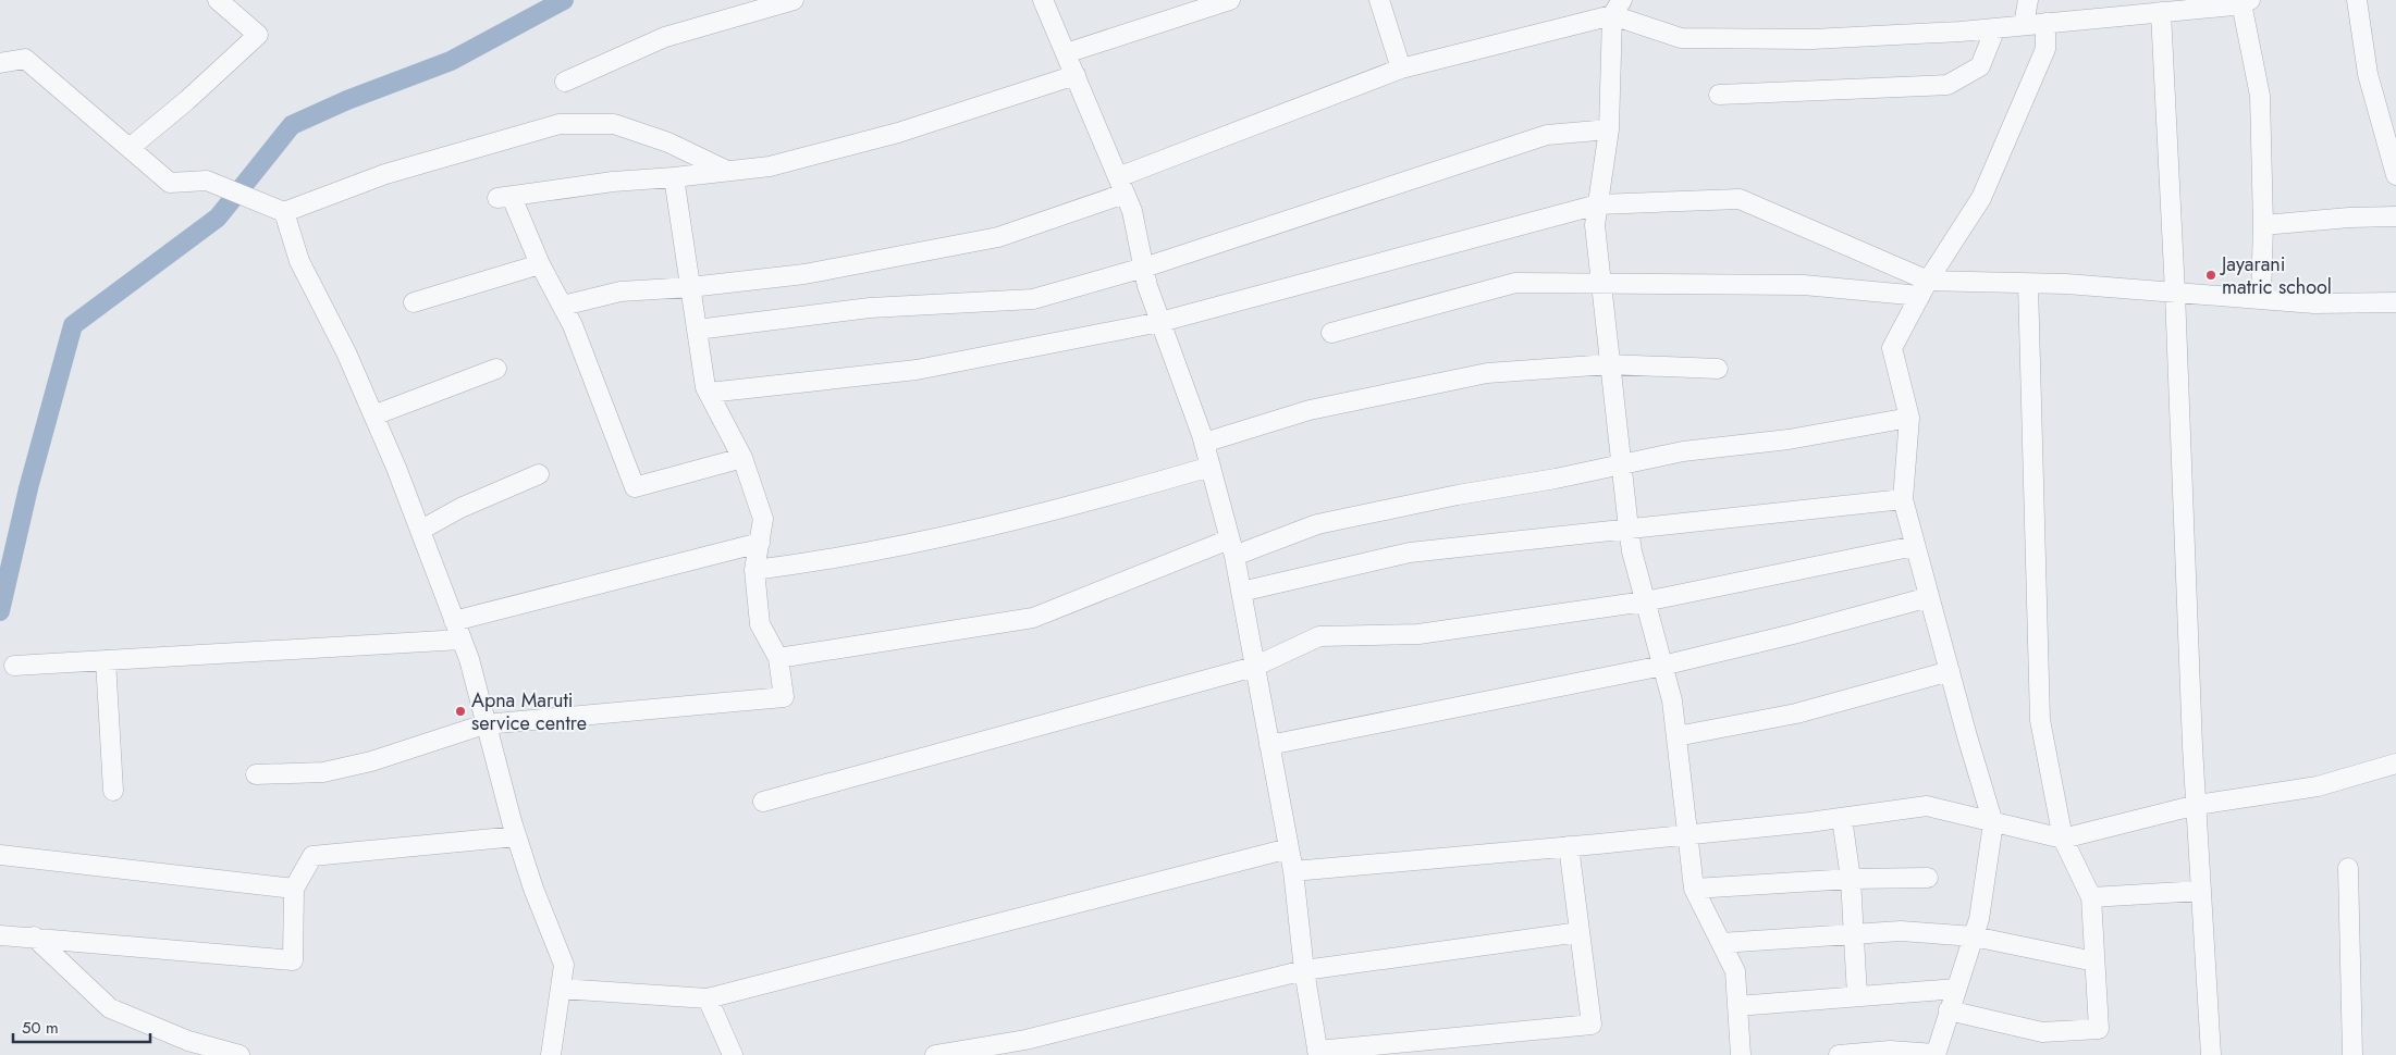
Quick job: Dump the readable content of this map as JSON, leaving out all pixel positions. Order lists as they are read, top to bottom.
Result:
{
  "places": ["Jayarani matric school", "Apna Maruti service centre"],
  "scale_bar": "50 m"
}
